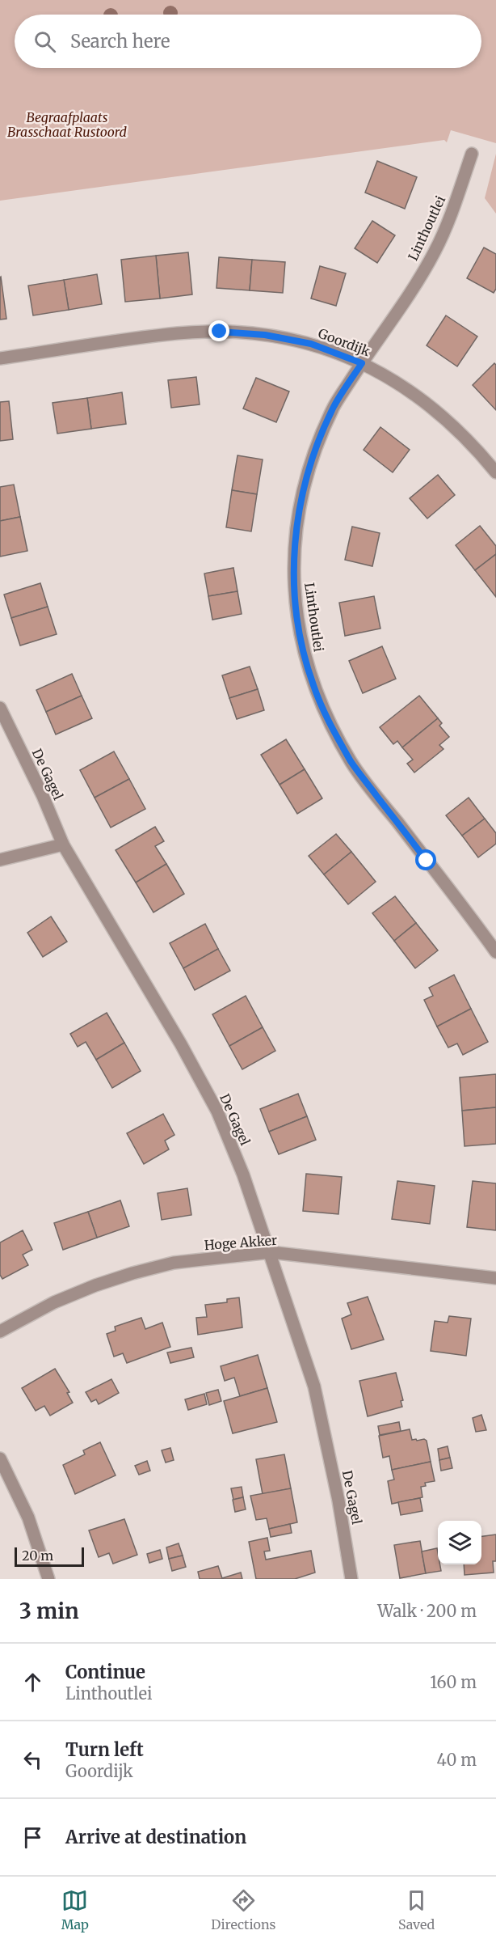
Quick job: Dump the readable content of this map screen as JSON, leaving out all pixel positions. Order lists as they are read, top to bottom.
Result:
{
  "streets": {
    "street": [
      "Linthoutlei",
      "Goordijk",
      "De Gagel",
      "Hoge Akker"
    ]
  },
  "crossings": [
    ["Linthoutlei", "Goordijk"],
    ["De Gagel", "Hoge Akker"]
  ],
  "parks": ["Begraafplaats Brasschaat Rustoord"],
  "scale_bar": "20 m",
  "page": {
    "search": "Search here",
    "scale": "20 m",
    "heading": ["3 min", "Walk · 200 m"],
    "list": [
      ["Continue", "Linthoutlei", "160 m"],
      ["Turn left", "Goordijk", "40 m"],
      "Arrive at destination"
    ],
    "nav": ["Map", "Directions", "Saved"]
  }
}
